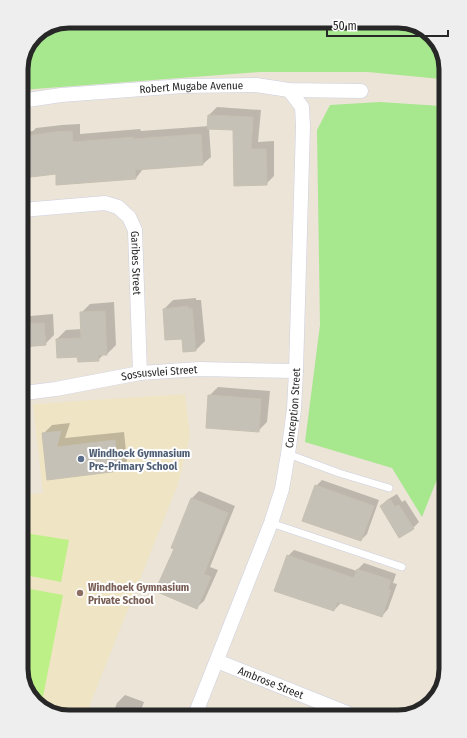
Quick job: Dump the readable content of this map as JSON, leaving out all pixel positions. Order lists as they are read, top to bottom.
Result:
{
  "streets": {
    "street": [
      "Robert Mugabe Avenue",
      "Garibes Street",
      "Sossusvlei Street",
      "Conception Street",
      "Ambrose Street"
    ]
  },
  "crossings": [
    ["Robert Mugabe Avenue", "Conception Street"],
    ["Garibes Street", "Sossusvlei Street"],
    ["Sossusvlei Street", "Conception Street"],
    ["Conception Street", "Ambrose Street"]
  ],
  "places": ["Windhoek Gymnasium Pre-Primary School", "Windhoek Gymnasium Private School"],
  "scale_bar": "50 m"
}
